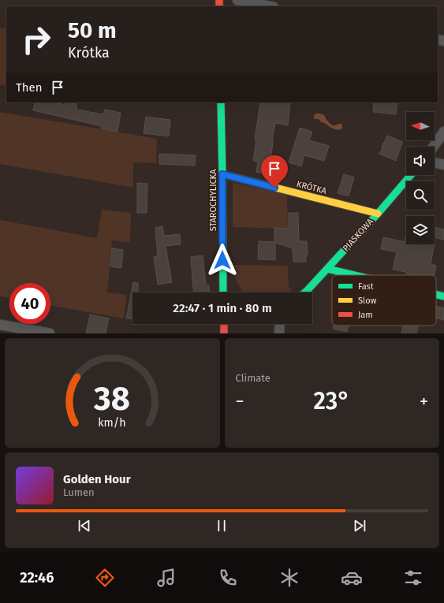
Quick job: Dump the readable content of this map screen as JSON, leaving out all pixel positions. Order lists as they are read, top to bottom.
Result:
{
  "streets": {
    "street": ["KRÓTKA", "STAROCHYLICKA", "PIASKOWA"]
  },
  "crossings": [
    ["KRÓTKA", "STAROCHYLICKA"],
    ["KRÓTKA", "PIASKOWA"]
  ],
  "legend": ["Fast", "Slow", "Jam"],
  "north": "left",
  "page": {
    "turn": ["50 m", "Krótka"],
    "then": "Then",
    "limit": "40",
    "trip": "22:47 · 1 min · 80 m",
    "tile": "Climate",
    "heat": ["−", "23°", "+"],
    "song": ["Golden Hour", "Lumen"],
    "tabs": "22:46",
    "gauge": ["38", "km/h"]
  }
}
